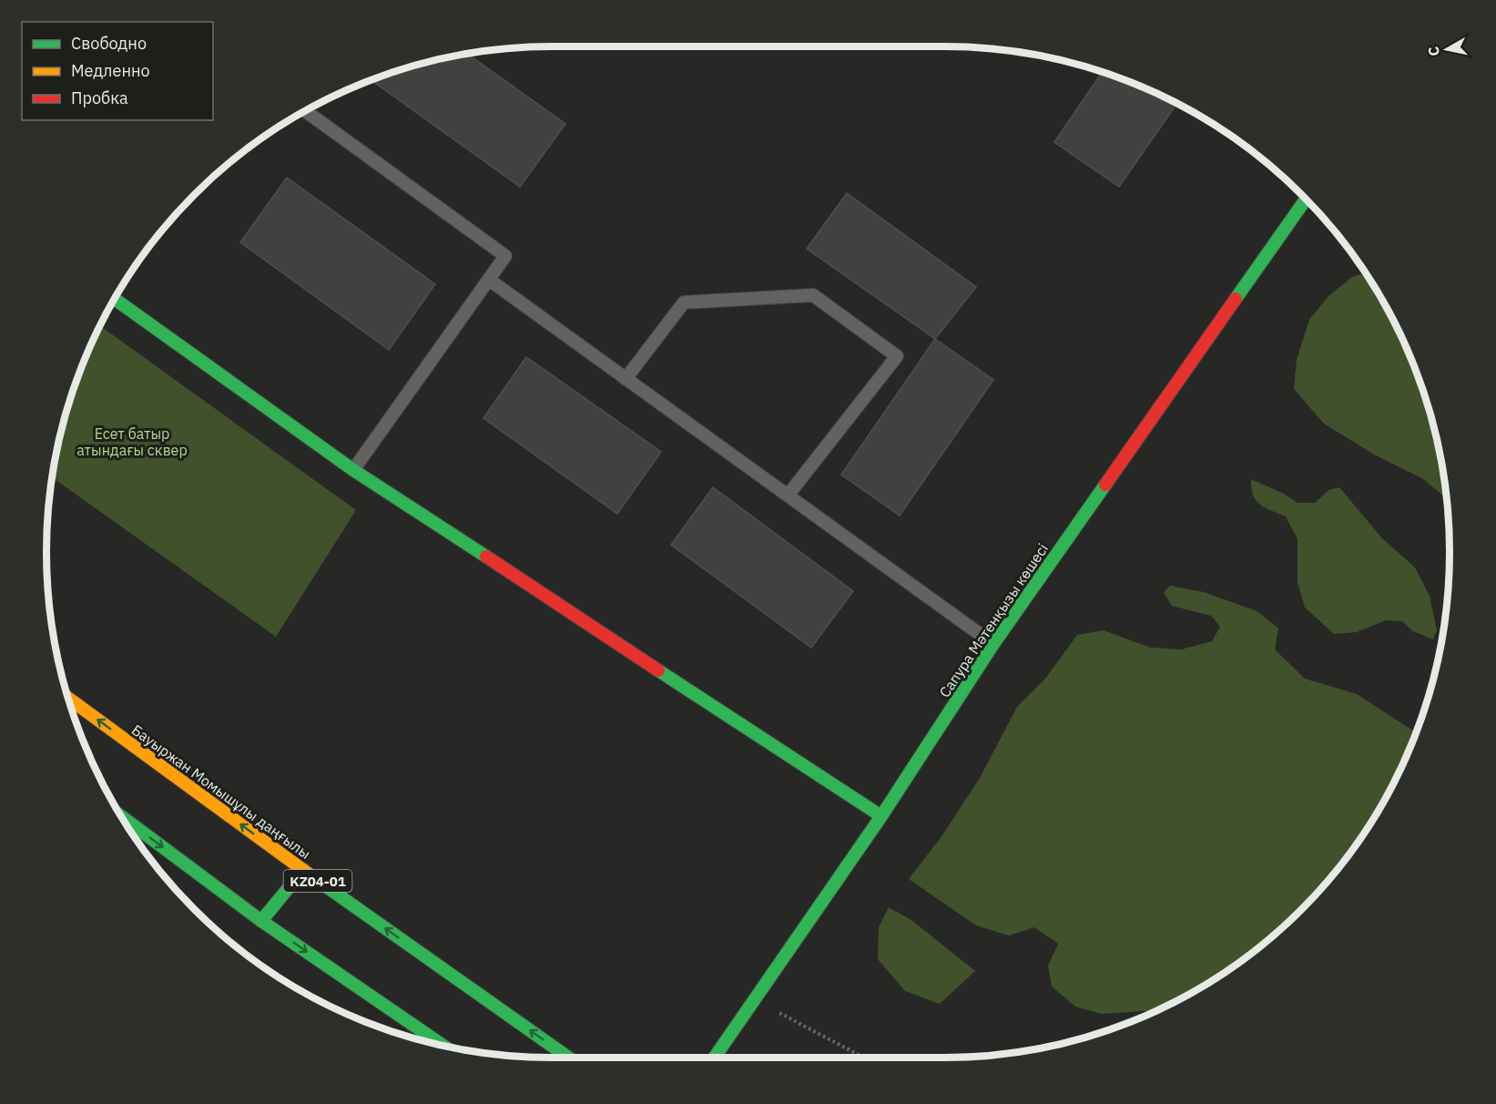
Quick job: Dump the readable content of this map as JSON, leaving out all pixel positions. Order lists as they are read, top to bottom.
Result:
{
  "streets": {
    "street": ["Сапура Мәтенқызы көшесі", "Бауыржан Момышұлы даңғылы", "KZ04-01"]
  },
  "parks": ["Есет батыр атындағы сквер"],
  "legend": ["Свободно", "Медленно", "Пробка"],
  "north": "left"
}
